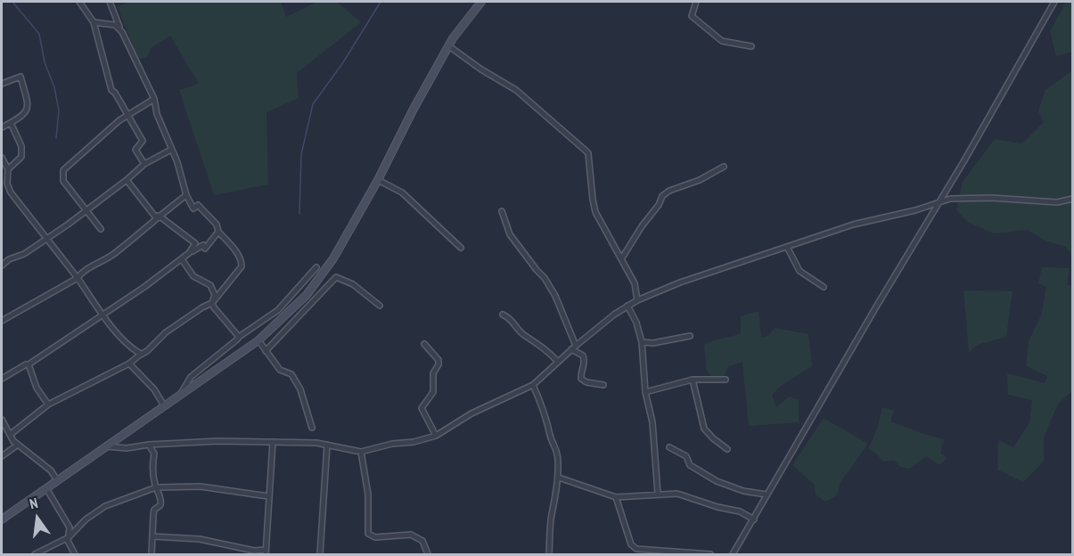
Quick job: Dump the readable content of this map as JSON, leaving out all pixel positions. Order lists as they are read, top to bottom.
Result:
{
  "north": "top"
}
